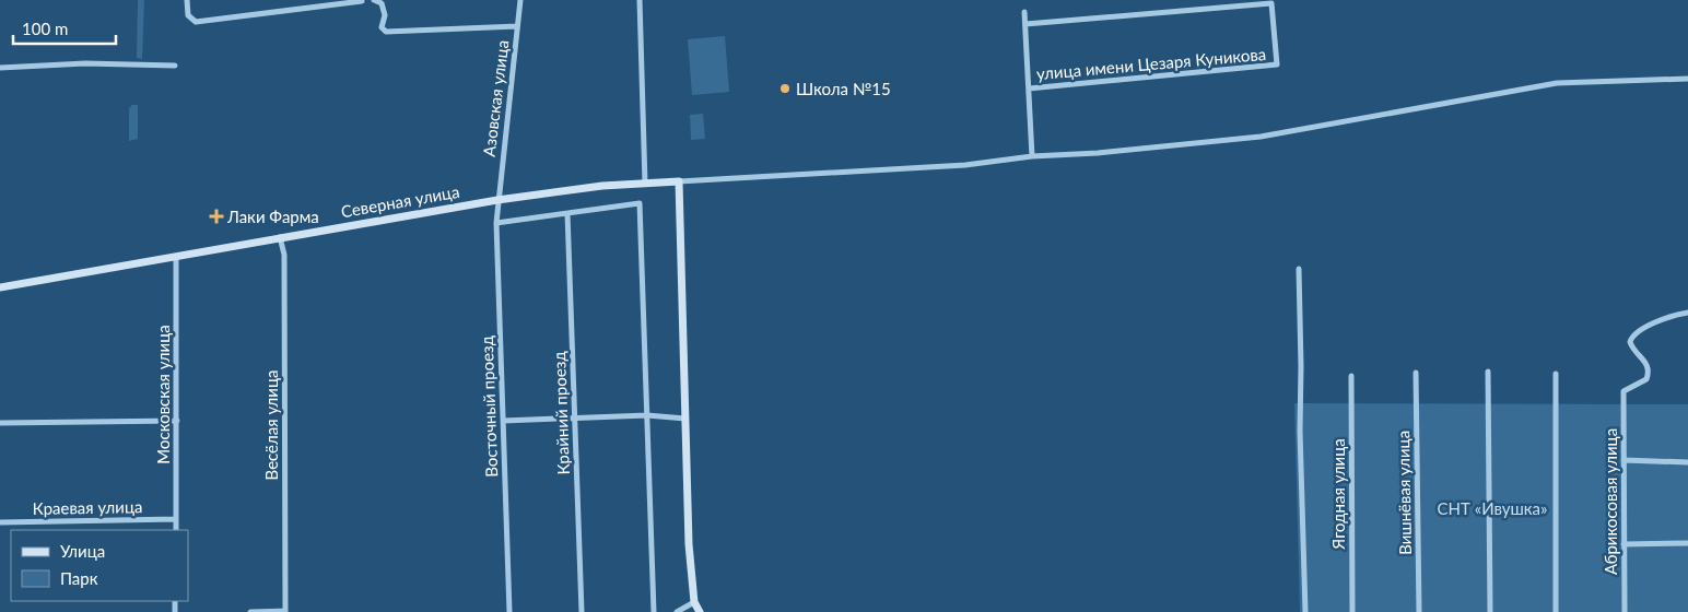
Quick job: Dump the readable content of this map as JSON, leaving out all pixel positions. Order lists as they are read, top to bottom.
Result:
{
  "streets": {
    "street": [
      "улица имени Цезаря Куникова",
      "Азовская улица",
      "Северная улица",
      "Московская улица",
      "Восточный проезд",
      "Крайний проезд",
      "Весёлая улица",
      "Вишнёвая улица",
      "Ягодная улица",
      "Абрикосовая улица",
      "Краевая улица"
    ]
  },
  "crossings": [
    ["Азовская улица", "Северная улица"],
    ["Азовская улица", "Восточный проезд"],
    ["Северная улица", "Московская улица"],
    ["Северная улица", "Восточный проезд"],
    ["Северная улица", "Весёлая улица"],
    ["Московская улица", "Краевая улица"]
  ],
  "parks": ["СНТ «Ивушка»"],
  "places": {
    "other": ["Школа №15"],
    "health": ["Лаки Фарма"]
  },
  "legend": ["Улица", "Парк"],
  "scale_bar": "100 m"
}
